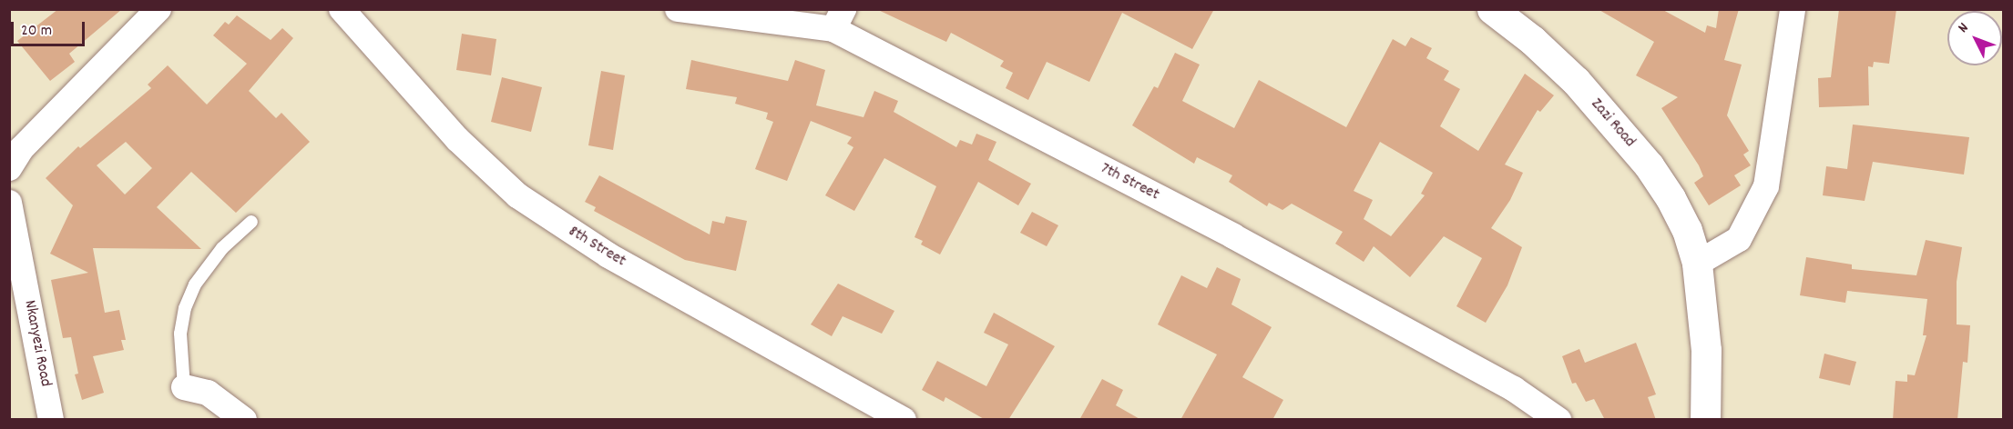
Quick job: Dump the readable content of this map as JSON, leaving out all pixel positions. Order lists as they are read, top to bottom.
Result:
{
  "streets": {
    "street": [
      "Zazi Road",
      "7th Street",
      "8th Street",
      "Nkanyezi Road"
    ]
  },
  "scale_bar": "20 m",
  "north": "top left"
}
